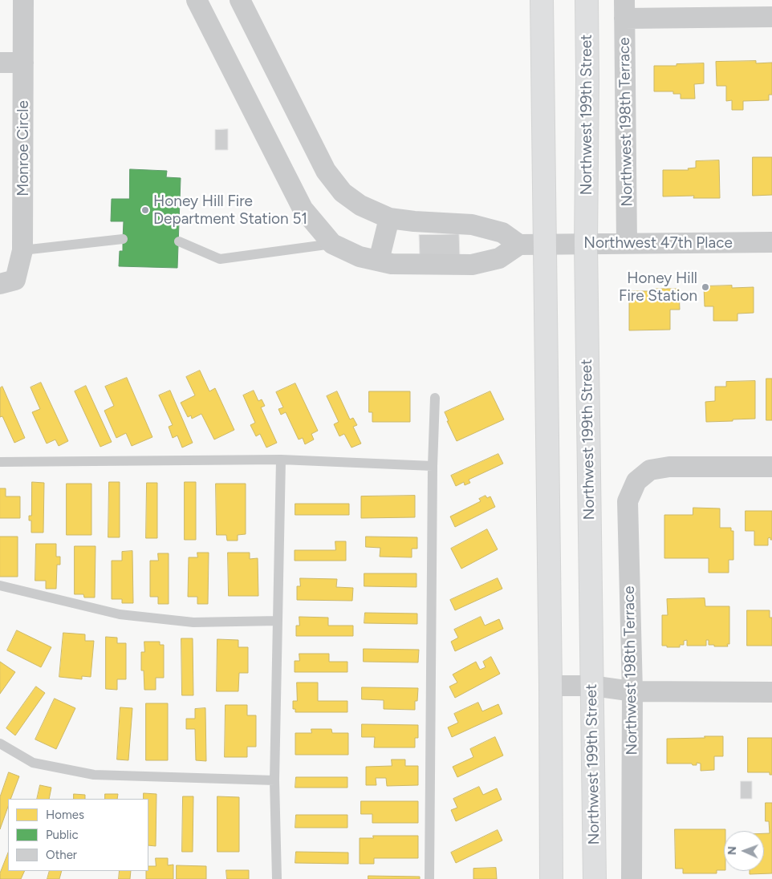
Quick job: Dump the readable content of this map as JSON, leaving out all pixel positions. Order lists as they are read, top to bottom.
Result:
{
  "streets": {
    "main road": ["Northwest 199th Street"],
    "street": ["Northwest 198th Terrace", "Monroe Circle", "Northwest 47th Place"]
  },
  "crossings": [
    ["Northwest 199th Street", "Northwest 47th Place"],
    ["Northwest 198th Terrace", "Northwest 47th Place"]
  ],
  "places": ["Honey Hill Fire Department Station 51", "Honey Hill Fire Station"],
  "legend": ["Homes", "Public", "Other"],
  "north": "left"
}
